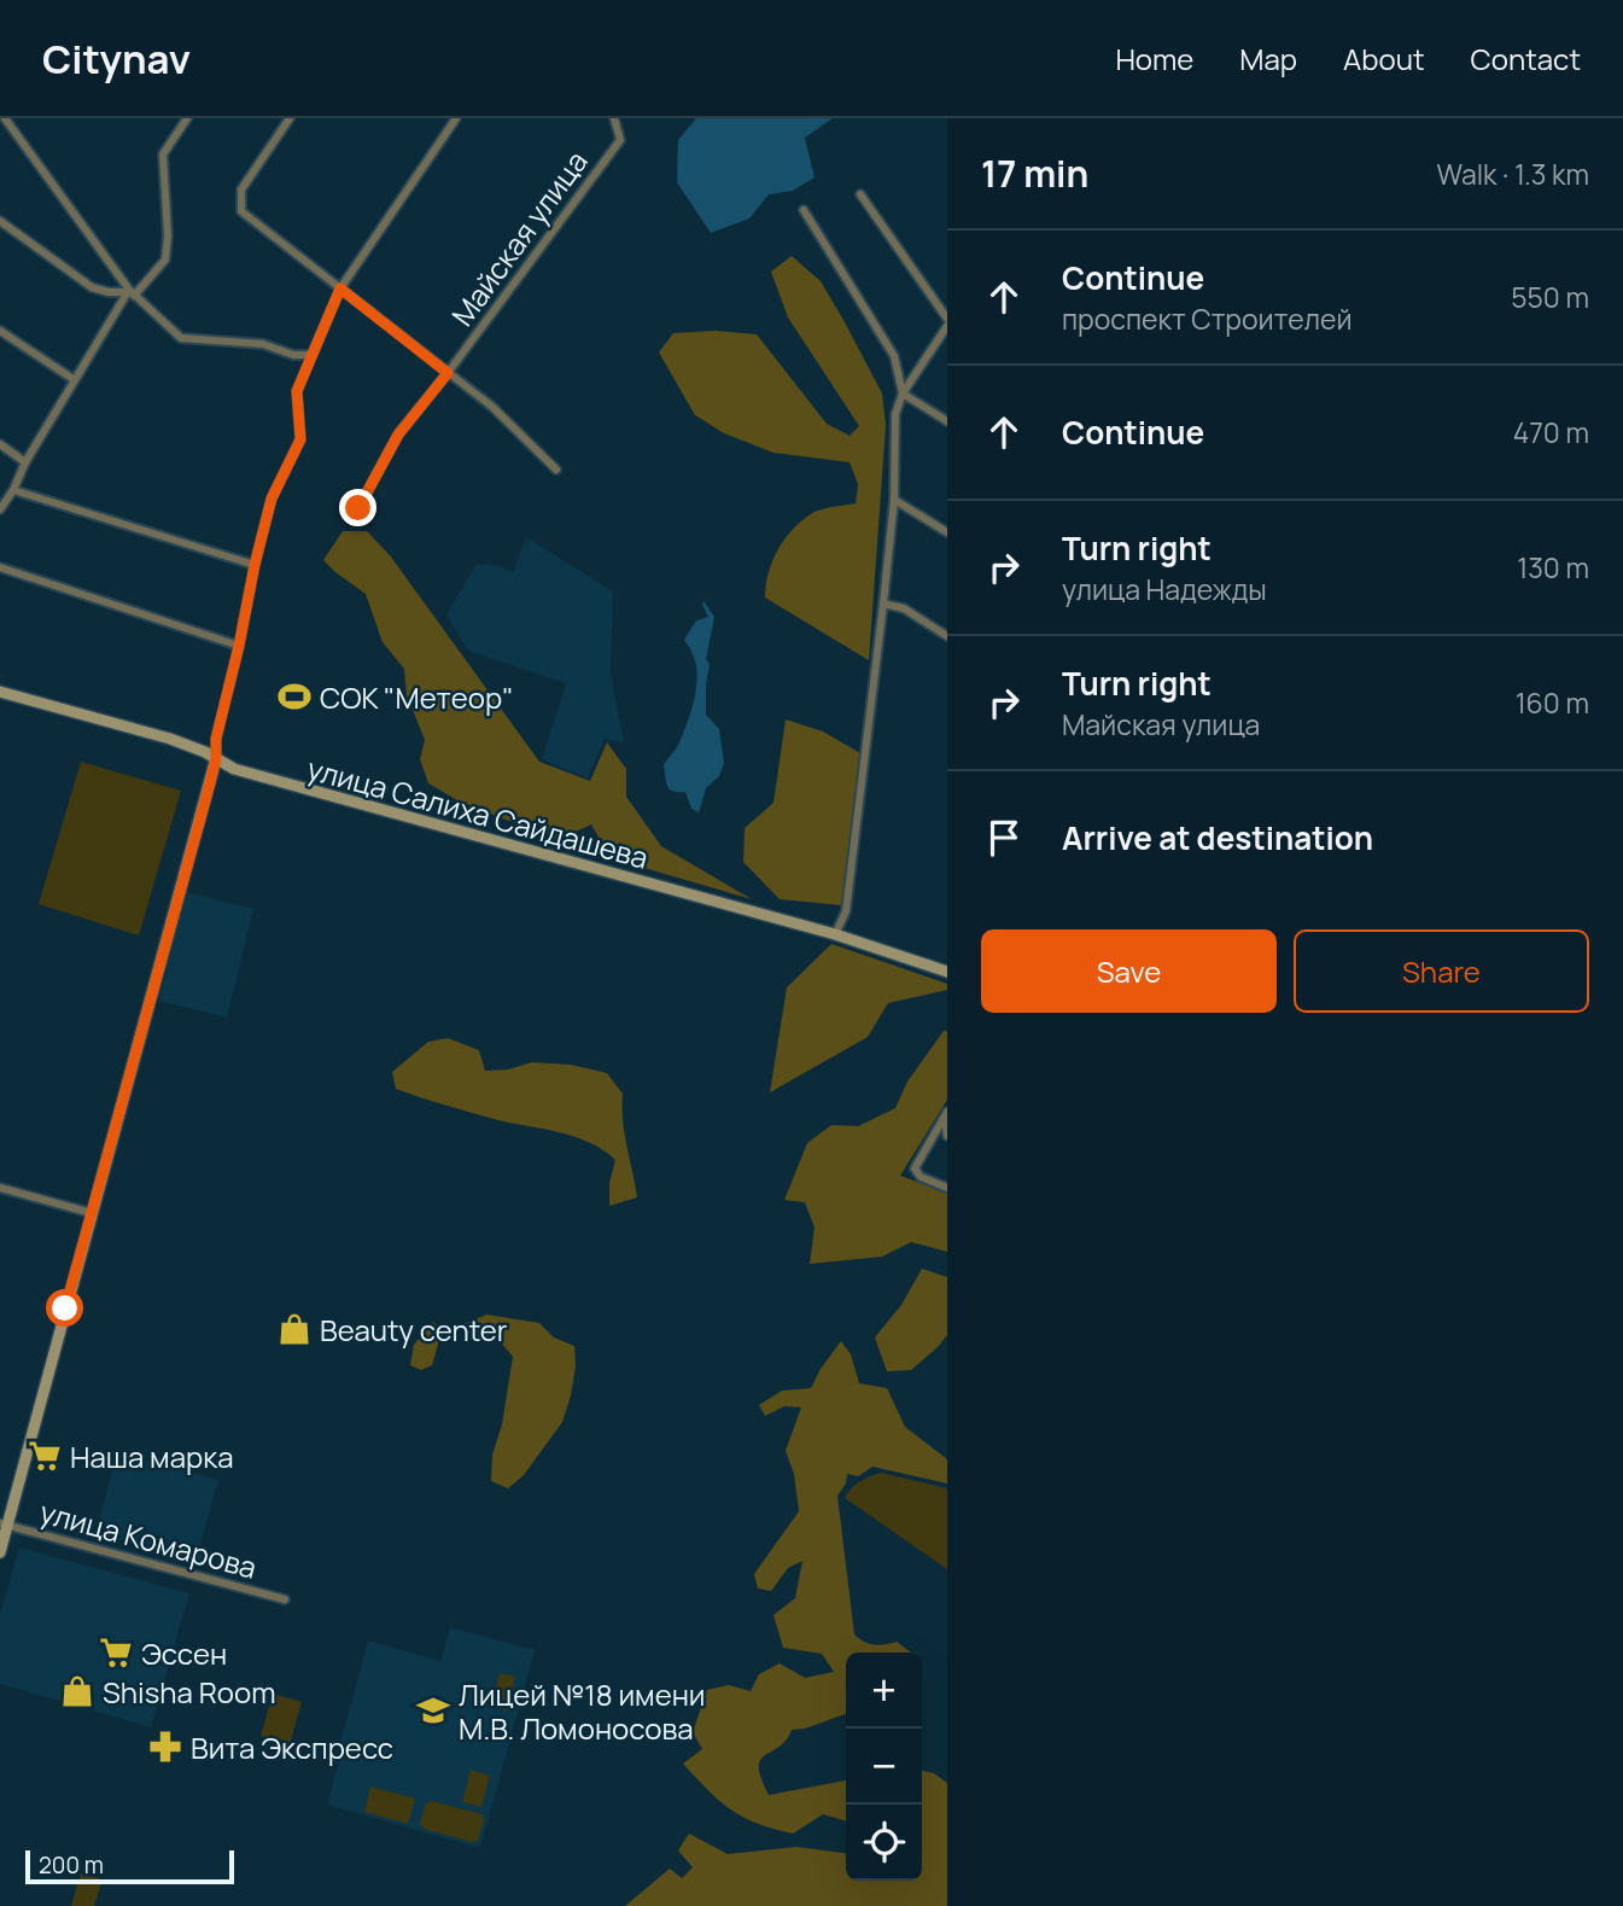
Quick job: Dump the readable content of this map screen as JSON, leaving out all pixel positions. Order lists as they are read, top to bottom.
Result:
{
  "streets": {
    "street": ["Майская улица", "улица Салиха Сайдашева", "улица Комарова"]
  },
  "places": {
    "sports": ["СОК \"Метеор\""],
    "shop": ["Beauty center", "Shisha Room"],
    "supermarket": ["Наша марка", "Эссен"],
    "school or university": ["Лицей №18 имени М.В. Ломоносова"],
    "pharmacy": ["Вита Экспресс"]
  },
  "scale_bar": "200 m",
  "page": {
    "header": "Citynav",
    "nav": [
      "Home",
      "Map",
      "About",
      "Contact"
    ],
    "heading": ["17 min", "Walk · 1.3 km"],
    "list": [
      ["Continue", "проспект Строителей", "550 m"],
      ["Continue", "470 m"],
      ["Turn right", "улица Надежды", "130 m"],
      ["Turn right", "Майская улица", "160 m"],
      "Arrive at destination"
    ],
    "buttons": ["Save", "Share"],
    "map_buttons": ["+", "−"],
    "scale": "200 m"
  }
}
